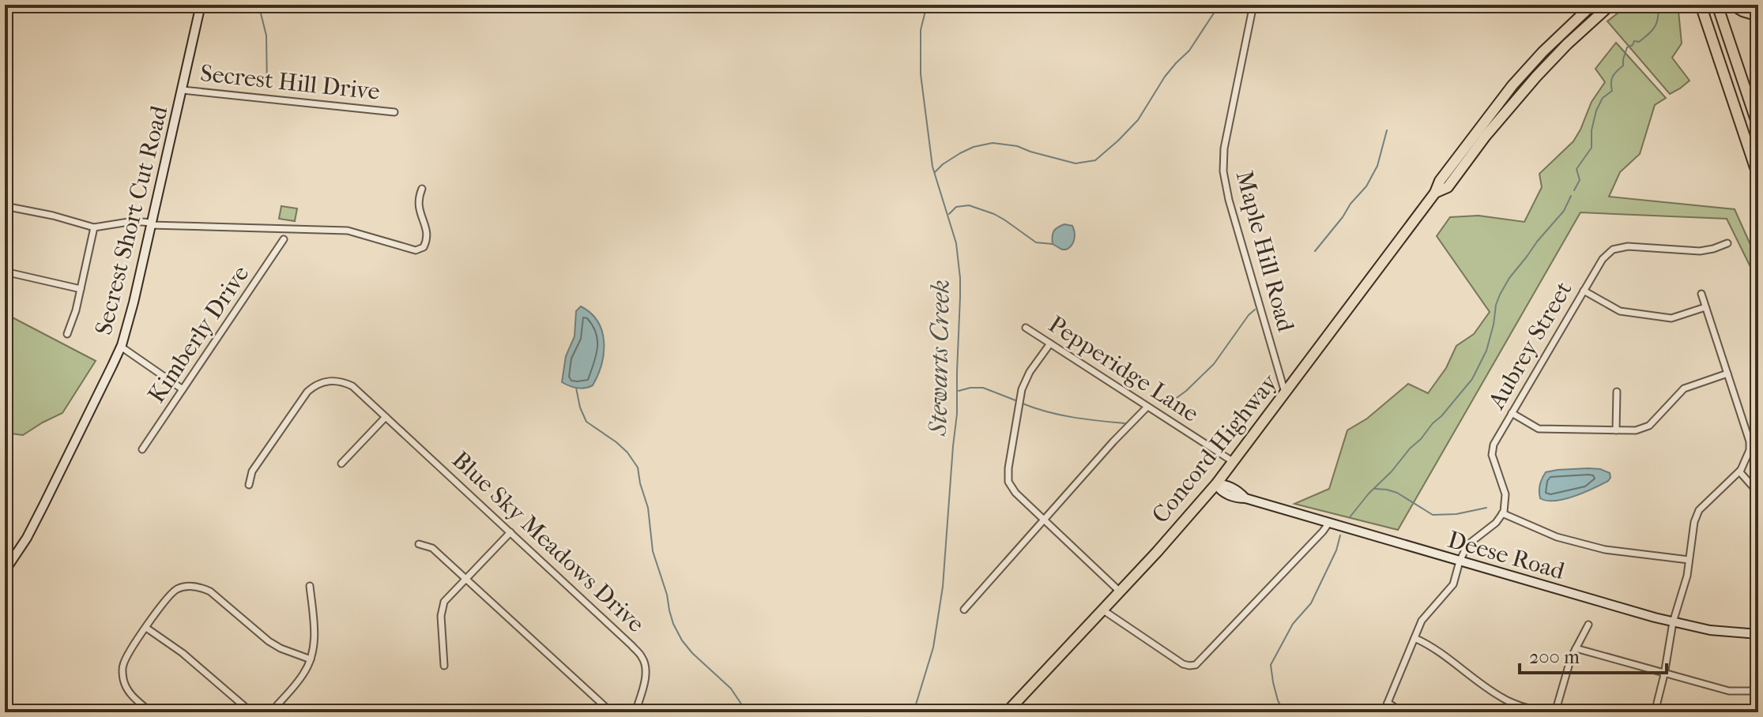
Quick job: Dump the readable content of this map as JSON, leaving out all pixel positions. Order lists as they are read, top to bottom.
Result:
{
  "streets": {
    "highway": ["Concord Highway"],
    "main road": ["Secrest Short Cut Road", "Deese Road"],
    "street": [
      "Secrest Hill Drive",
      "Maple Hill Road",
      "Kimberly Drive",
      "Aubrey Street",
      "Pepperidge Lane",
      "Blue Sky Meadows Drive"
    ]
  },
  "crossings": [
    ["Secrest Hill Drive", "Secrest Short Cut Road"],
    ["Maple Hill Road", "Concord Highway"],
    ["Pepperidge Lane", "Concord Highway"],
    ["Concord Highway", "Deese Road"]
  ],
  "water": ["Stewarts Creek"],
  "scale_bar": "200 m"
}
